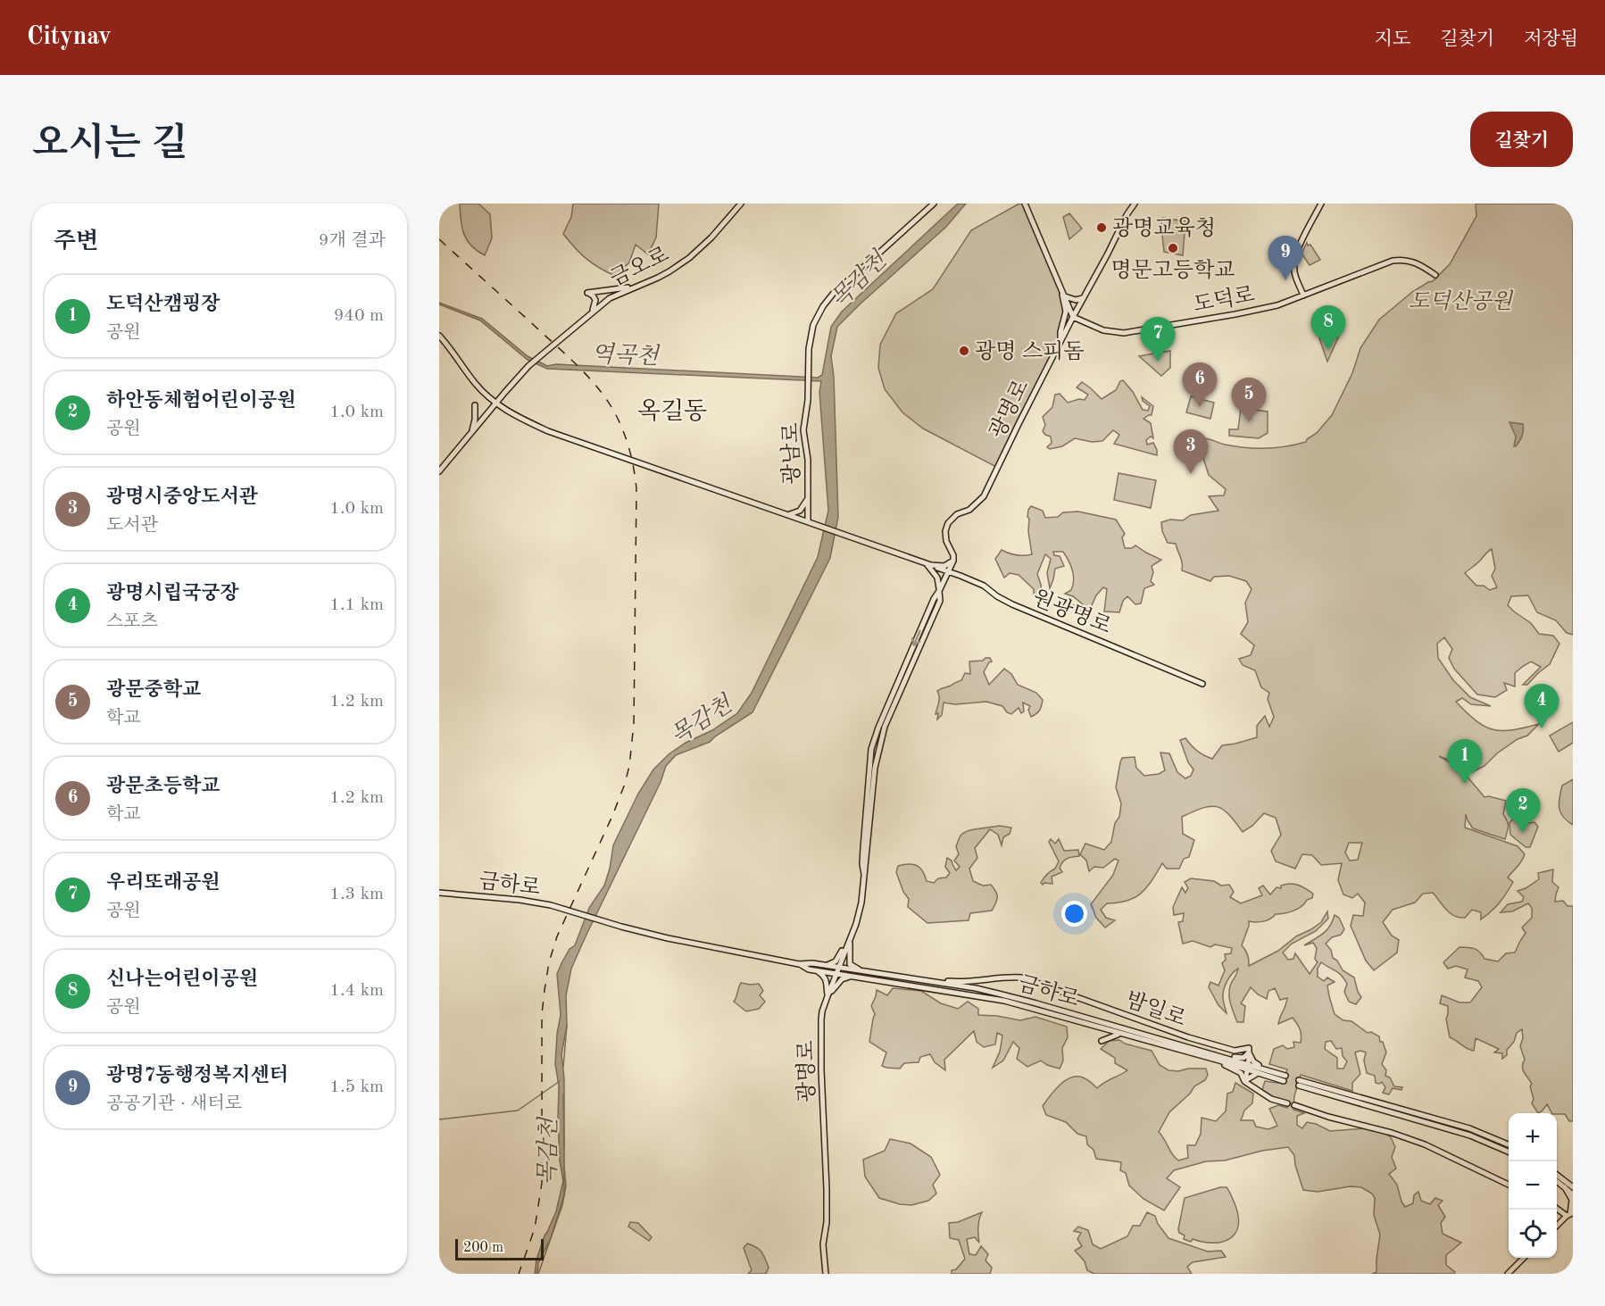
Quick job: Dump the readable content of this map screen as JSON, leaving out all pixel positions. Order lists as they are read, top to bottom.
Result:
{
  "streets": {
    "main road": [
      "금오로",
      "도덕로",
      "광명로",
      "광남로",
      "원광명로",
      "금하로",
      "밤일로"
    ]
  },
  "crossings": [
    ["금오로", "원광명로"],
    ["도덕로", "광명로"],
    ["광명로", "원광명로"],
    ["광명로", "금하로"],
    ["광남로", "원광명로"]
  ],
  "districts": ["옥길동"],
  "water": ["목감천", "역곡천"],
  "parks": ["도덕산공원"],
  "places": ["광명교육청", "명문고등학교", "광명 스피돔"],
  "scale_bar": "200 m",
  "page": {
    "header": "Citynav",
    "nav": ["지도", "길찾기", "저장됨"],
    "title": "오시는 길",
    "buttons": "길찾기",
    "heading": ["주변", "9개 결과"],
    "pins": [
      "9",
      "8",
      "7",
      "6",
      "5",
      "3",
      "4",
      "1",
      "2"
    ],
    "list": [
      {
        "mark": "1",
        "name": "도덕산캠핑장",
        "note": "공원",
        "value": "940 m"
      },
      {
        "mark": "2",
        "name": "하안동체험어린이공원",
        "note": "공원",
        "value": "1.0 km"
      },
      {
        "mark": "3",
        "name": "광명시중앙도서관",
        "note": "도서관",
        "value": "1.0 km"
      },
      {
        "mark": "4",
        "name": "광명시립국궁장",
        "note": "스포츠",
        "value": "1.1 km"
      },
      {
        "mark": "5",
        "name": "광문중학교",
        "note": "학교",
        "value": "1.2 km"
      },
      {
        "mark": "6",
        "name": "광문초등학교",
        "note": "학교",
        "value": "1.2 km"
      },
      {
        "mark": "7",
        "name": "우리또래공원",
        "note": "공원",
        "value": "1.3 km"
      },
      {
        "mark": "8",
        "name": "신나는어린이공원",
        "note": "공원",
        "value": "1.4 km"
      },
      {
        "mark": "9",
        "name": "광명7동행정복지센터",
        "note": "공공기관 · 새터로",
        "value": "1.5 km"
      }
    ],
    "map_buttons": ["+", "−"],
    "scale": "200 m"
  }
}
